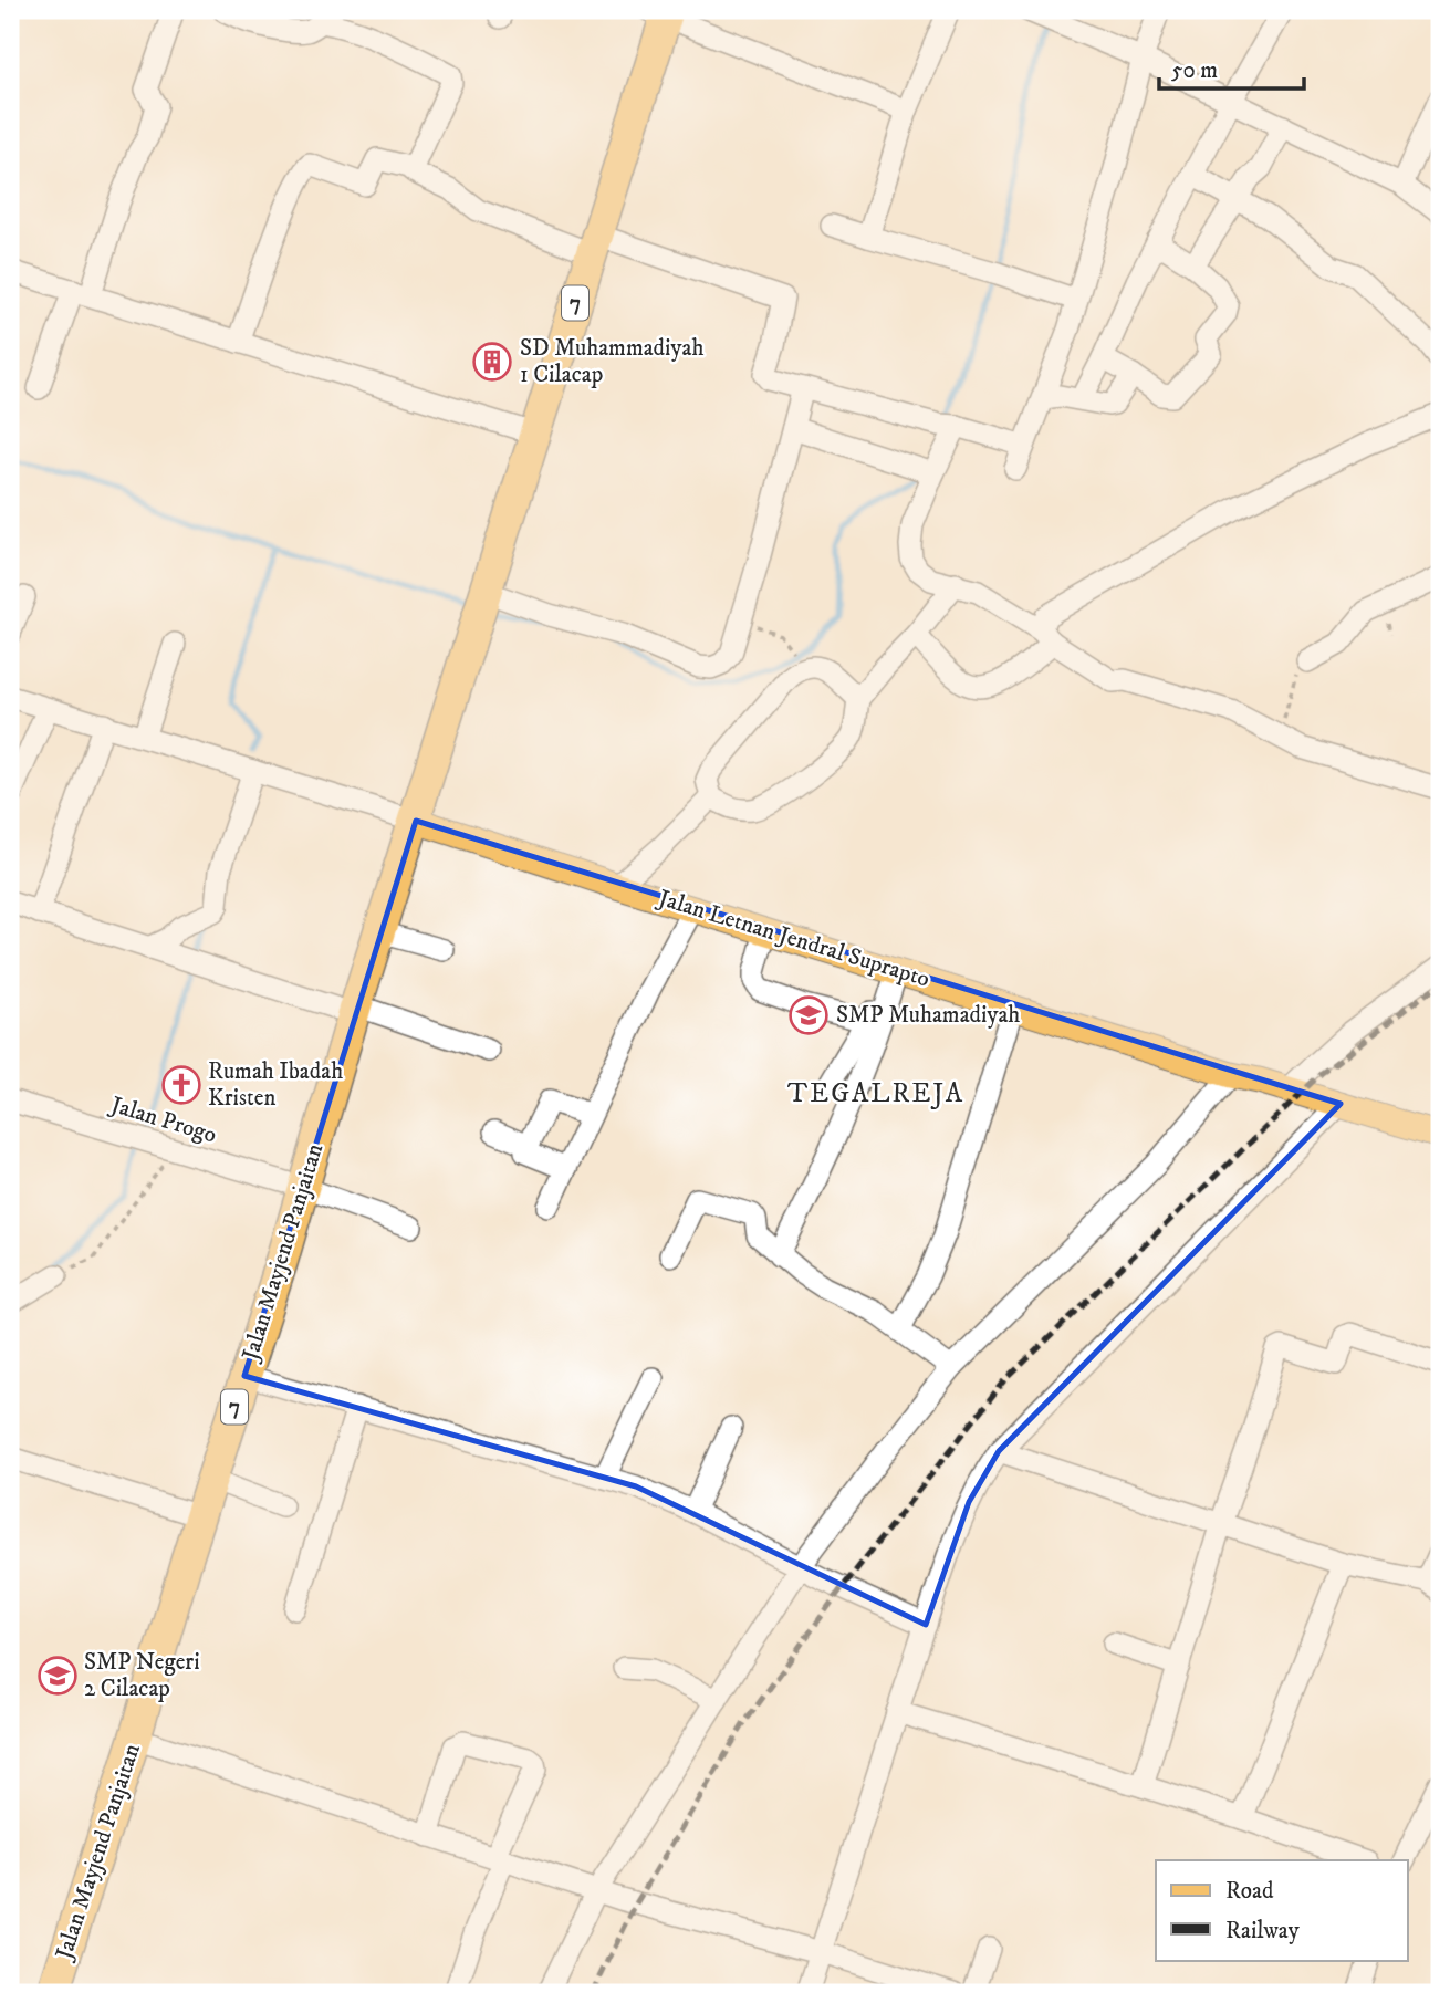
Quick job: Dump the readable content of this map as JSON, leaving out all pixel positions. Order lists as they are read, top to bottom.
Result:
{
  "streets": {
    "highway": ["7", "Jalan Mayjend Panjaitan"],
    "main road": ["Jalan Letnan Jendral Suprapto"],
    "street": ["Jalan Progo"]
  },
  "crossings": [
    ["7", "Jalan Letnan Jendral Suprapto"],
    ["7", "Jalan Mayjend Panjaitan"],
    ["Jalan Letnan Jendral Suprapto", "Jalan Mayjend Panjaitan"],
    ["Jalan Progo", "Jalan Mayjend Panjaitan"]
  ],
  "districts": ["TEGALREJA"],
  "places": {
    "building": ["SD Muhammadiyah 1 Cilacap"],
    "school or university": ["SMP Muhamadiyah", "SMP Negeri 2 Cilacap"],
    "church": ["Rumah Ibadah Kristen"]
  },
  "legend": ["Road", "Railway"],
  "scale_bar": "50 m"
}
